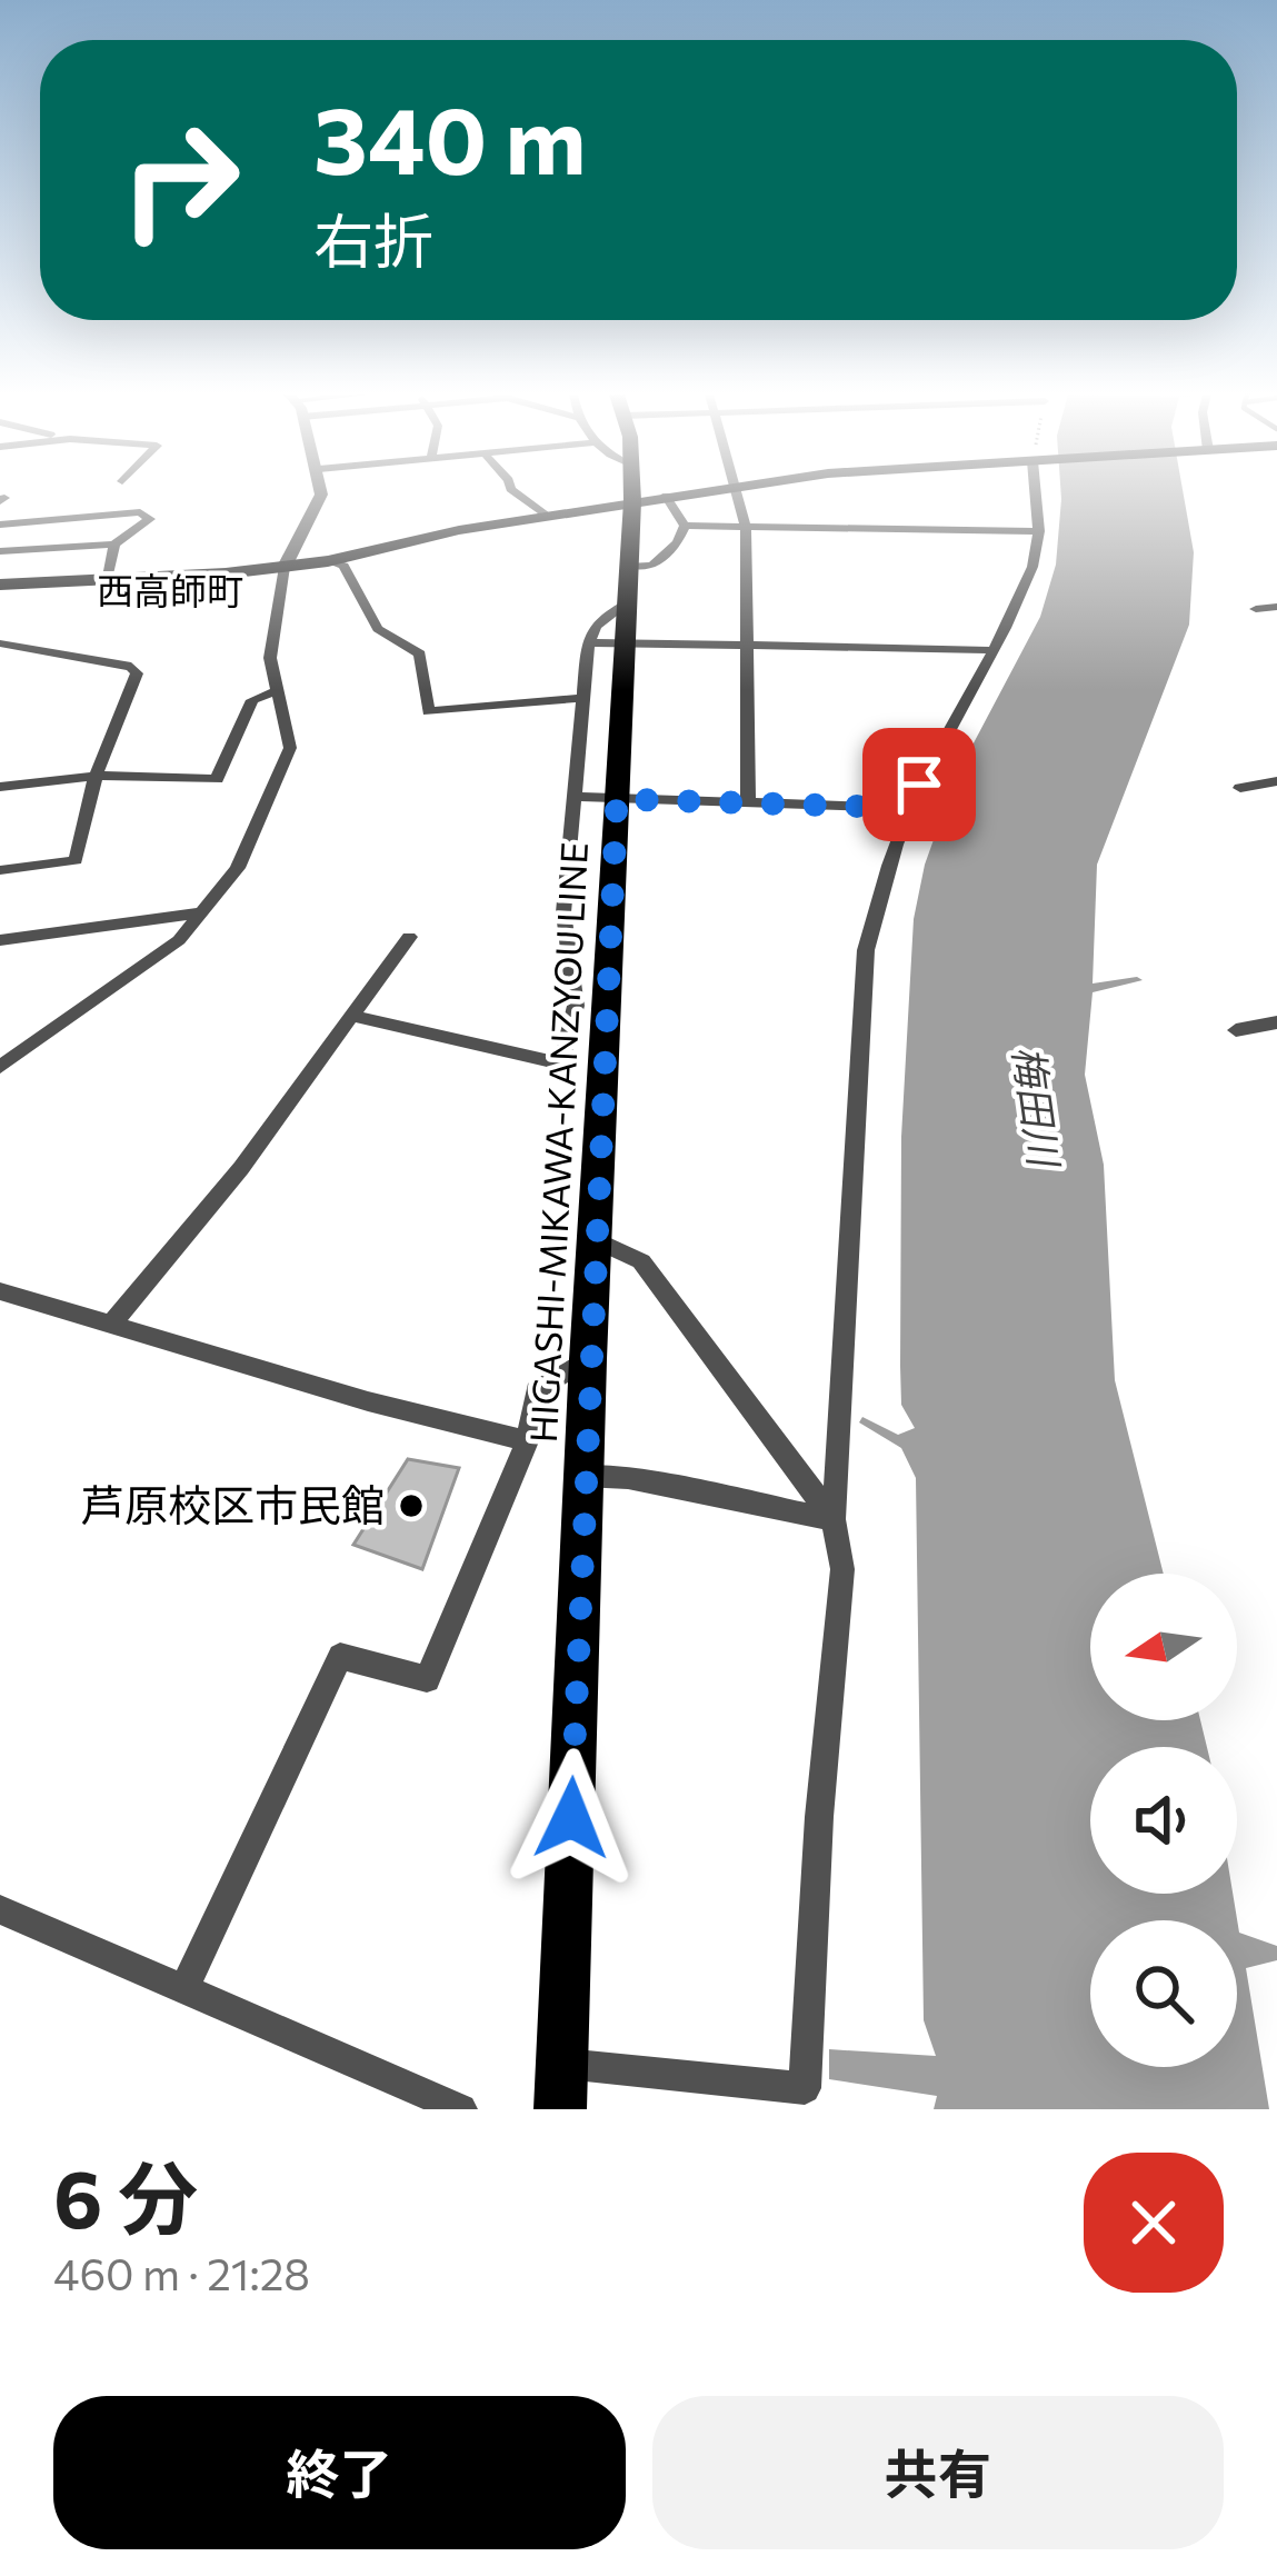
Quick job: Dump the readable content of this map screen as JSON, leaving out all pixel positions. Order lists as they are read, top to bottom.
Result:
{
  "streets": {
    "main road": ["HIGASHI-MIKAWA-KANZYOU LINE"]
  },
  "districts": ["西高師町"],
  "water": ["梅田川"],
  "places": ["芦原校区市民館"],
  "north": "left",
  "page": {
    "turn": ["340 m", "右折"],
    "heading": ["6 分", "460 m · 21:28"],
    "buttons": ["終了", "共有"]
  }
}
